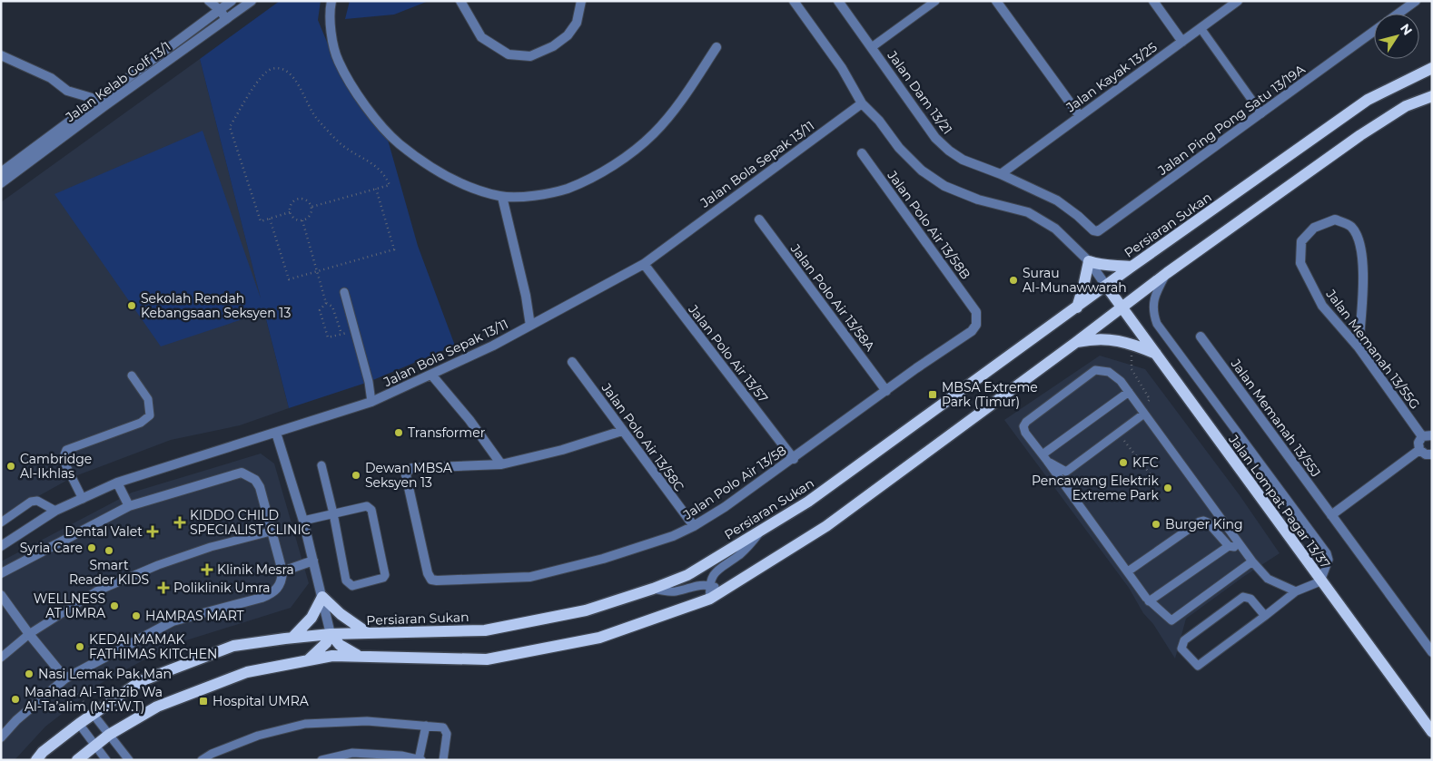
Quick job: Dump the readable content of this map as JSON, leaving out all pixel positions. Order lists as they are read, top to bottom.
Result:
{
  "streets": {
    "main road": ["Persiaran Sukan", "Jalan Lompat Pagar 13/37"],
    "street": [
      "Jalan Kayak 13/25",
      "Jalan Kelab Golf 13/1",
      "Jalan Dam 13/21",
      "Jalan Ping Pong Satu 13/19A",
      "Jalan Bola Sepak 13/11",
      "Jalan Polo Air 13/58B",
      "Jalan Polo Air 13/58A",
      "Jalan Memanah 13/55G",
      "Jalan Polo Air 13/57",
      "Jalan Memanah 13/55J",
      "Jalan Polo Air 13/58C",
      "Jalan Polo Air 13/58"
    ]
  },
  "crossings": [
    ["Jalan Kayak 13/25", "Jalan Dam 13/21"],
    ["Jalan Dam 13/21", "Jalan Ping Pong Satu 13/19A"],
    ["Jalan Bola Sepak 13/11", "Jalan Polo Air 13/57"],
    ["Jalan Polo Air 13/58B", "Jalan Polo Air 13/58"],
    ["Persiaran Sukan", "Jalan Lompat Pagar 13/37"],
    ["Jalan Polo Air 13/58A", "Jalan Polo Air 13/58"],
    ["Jalan Polo Air 13/57", "Jalan Polo Air 13/58"],
    ["Jalan Polo Air 13/58C", "Jalan Polo Air 13/58"]
  ],
  "places": {
    "other": [
      "Surau Al-Munawwarah",
      "Sekolah Rendah Kebangsaan Seksyen 13",
      "Transformer",
      "KFC",
      "Cambridge Al-Ikhlas",
      "Dewan MBSA Seksyen 13",
      "Pencawang Elektrik Extreme Park",
      "Burger King",
      "Syria Care",
      "Smart Reader KIDS",
      "WELLNESS AT UMRA",
      "HAMRAS MART",
      "KEDAI MAMAK FATHIMAS KITCHEN",
      "Nasi Lemak Pak Man",
      "Maahad Al-Tahzib Wa Al-Ta’alim (M.T.W.T)"
    ],
    "transit": ["MBSA Extreme Park (Timur)", "Hospital UMRA"],
    "health": [
      "KIDDO CHILD SPECIALIST CLINIC",
      "Dental Valet",
      "Klinik Mesra",
      "Poliklinik Umra"
    ]
  },
  "north": "top right"
}
